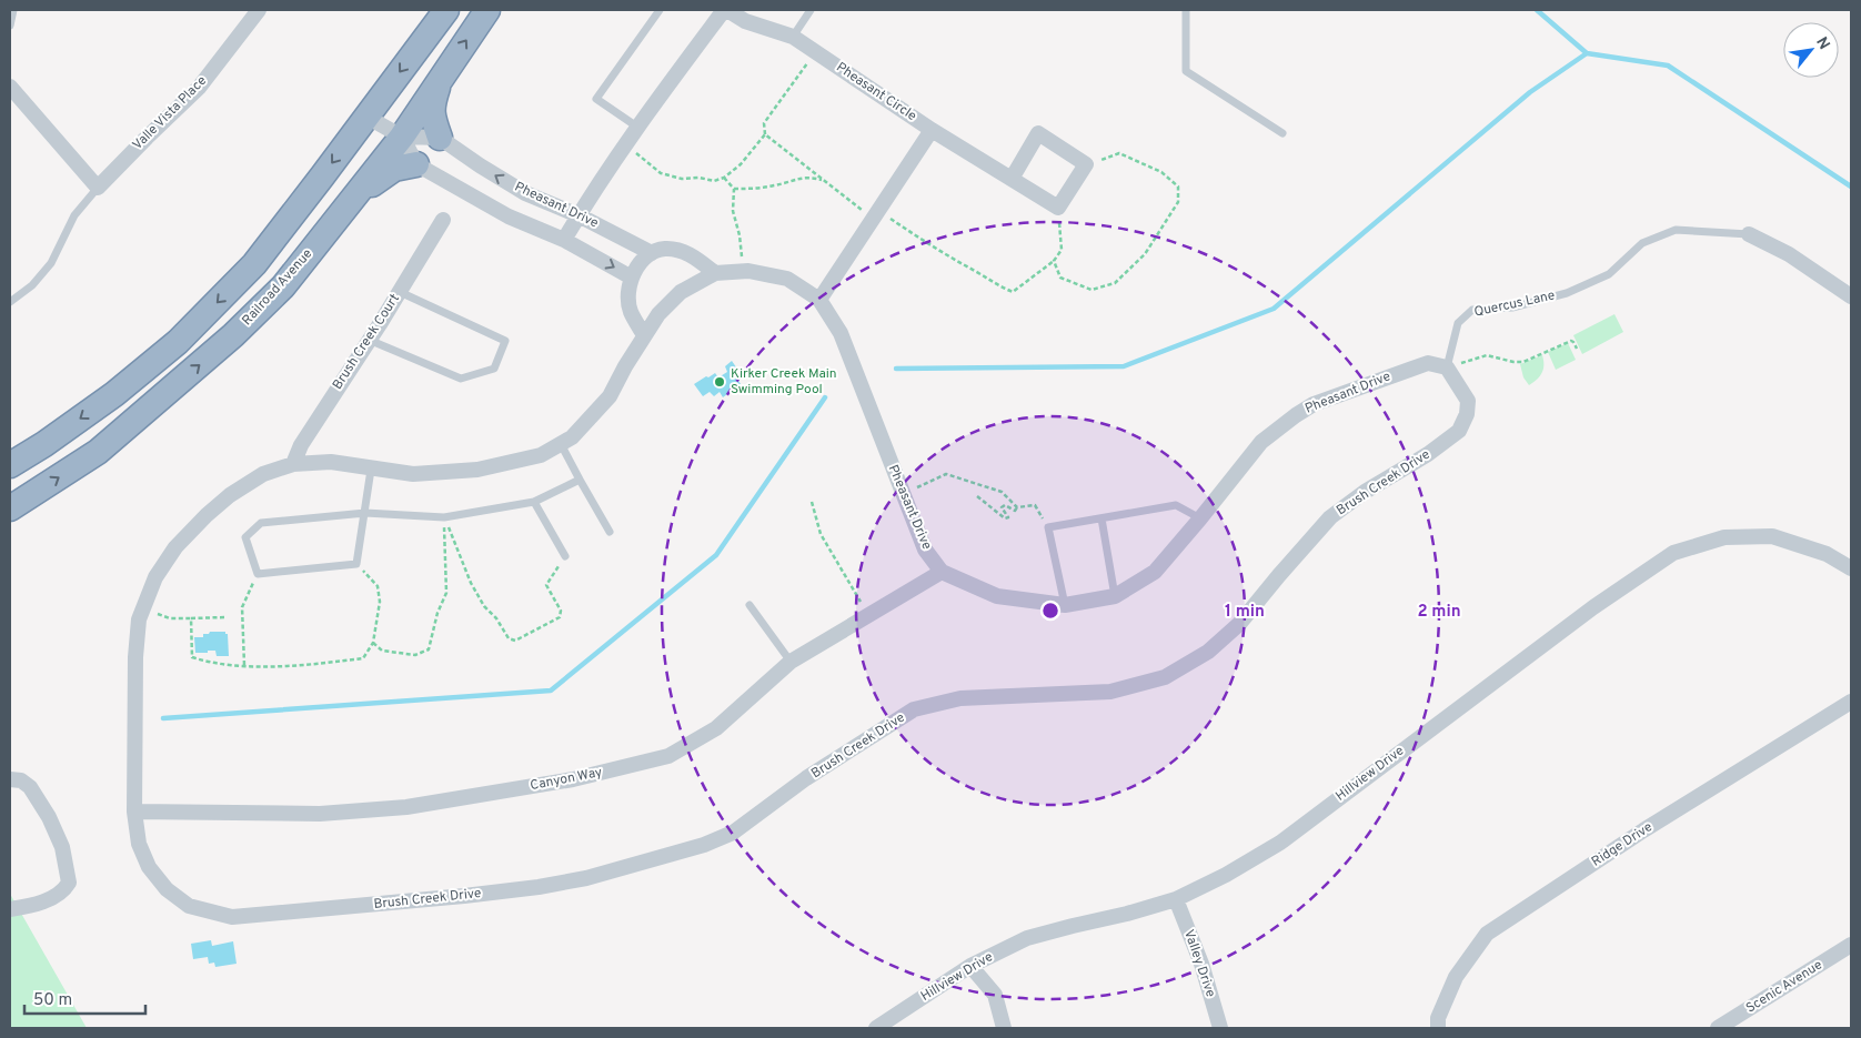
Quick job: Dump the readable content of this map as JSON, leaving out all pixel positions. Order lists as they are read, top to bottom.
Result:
{
  "streets": {
    "highway": ["Railroad Avenue"],
    "street": [
      "Pheasant Circle",
      "Valle Vista Place",
      "Pheasant Drive",
      "Quercus Lane",
      "Brush Creek Court",
      "Brush Creek Drive",
      "Hillview Drive",
      "Canyon Way",
      "Ridge Drive",
      "Valley Drive",
      "Scenic Avenue"
    ]
  },
  "crossings": [
    ["Pheasant Circle", "Pheasant Drive"],
    ["Pheasant Drive", "Quercus Lane"],
    ["Pheasant Drive", "Brush Creek Drive"],
    ["Pheasant Drive", "Canyon Way"],
    ["Quercus Lane", "Brush Creek Drive"],
    ["Brush Creek Court", "Brush Creek Drive"],
    ["Brush Creek Drive", "Canyon Way"],
    ["Hillview Drive", "Valley Drive"]
  ],
  "places": ["Kirker Creek Main Swimming Pool"],
  "scale_bar": "50 m",
  "north": "top right",
  "rings": ["1 min", "2 min"]
}
